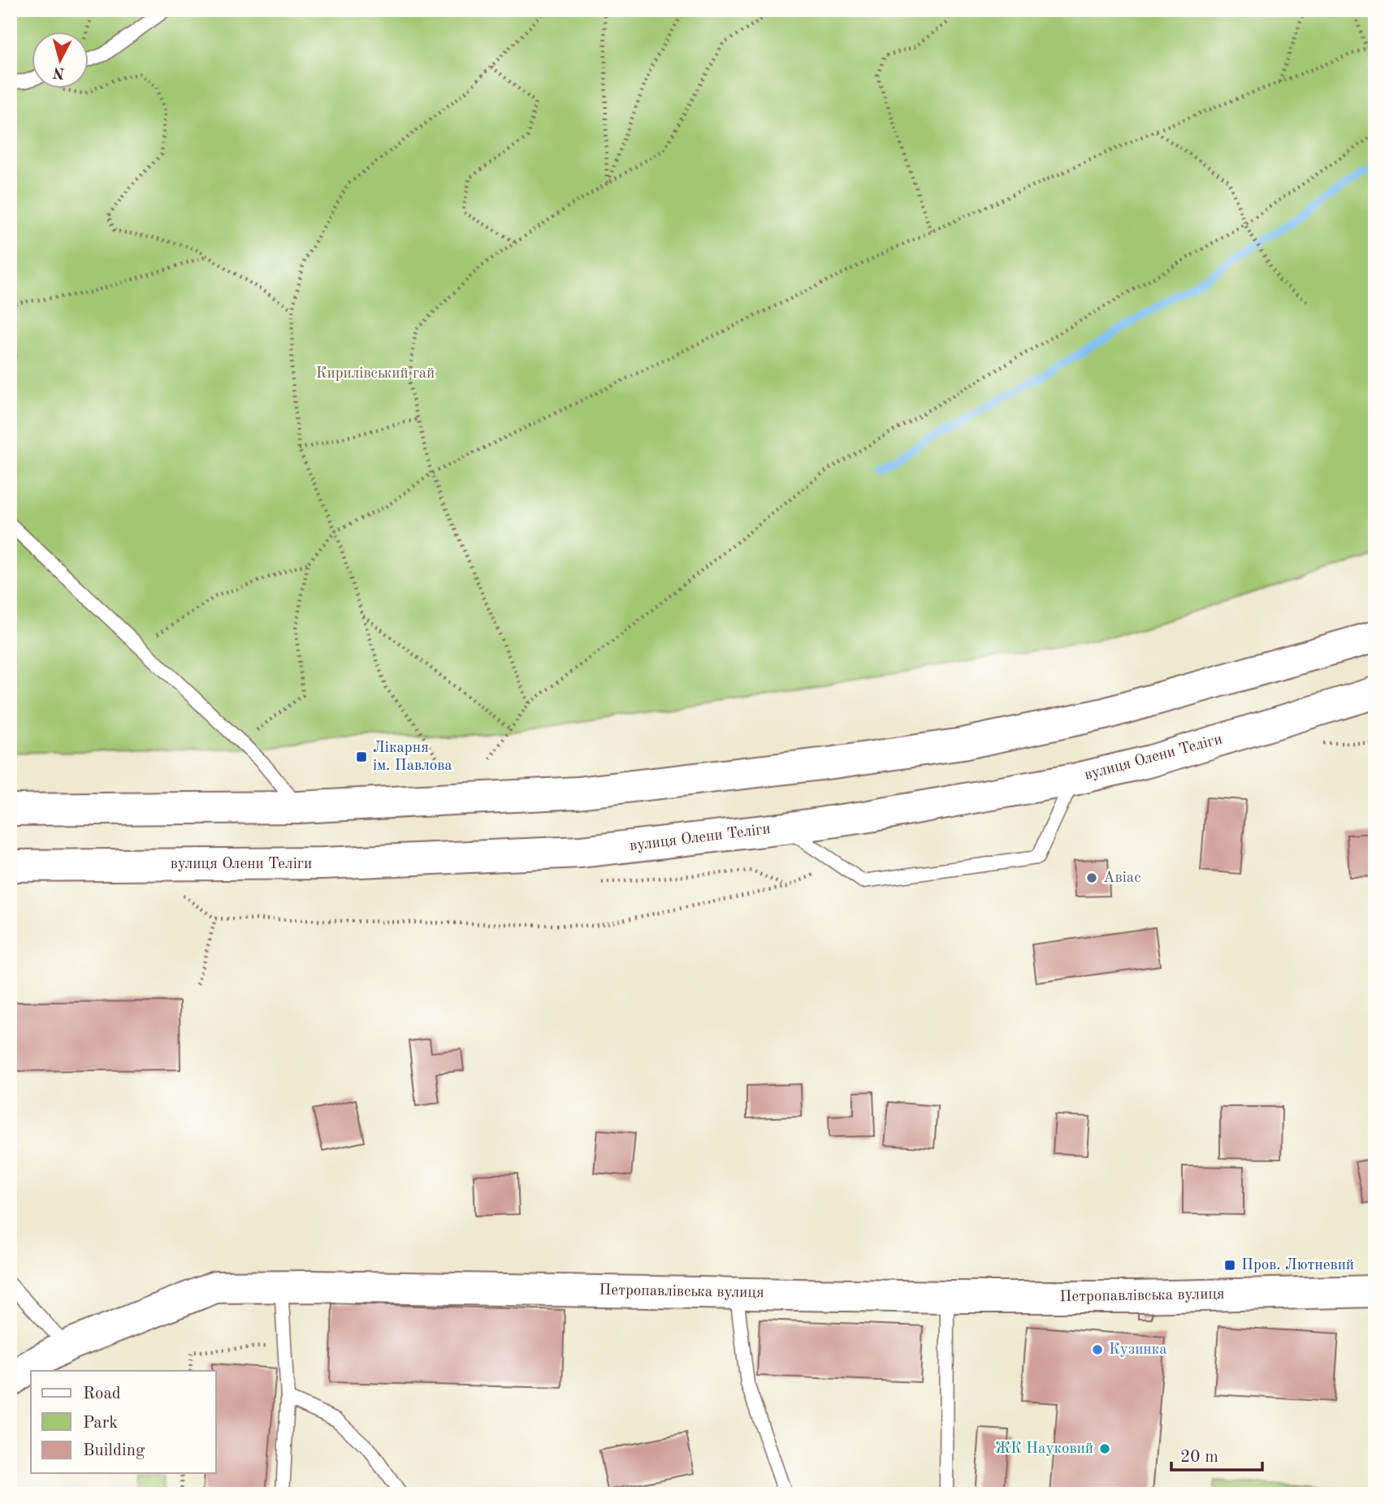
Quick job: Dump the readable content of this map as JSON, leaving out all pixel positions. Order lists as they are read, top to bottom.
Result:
{
  "streets": {
    "main road": ["вулиця Олени Теліги", "Петропавлівська вулиця"]
  },
  "parks": ["Кирилівський гай"],
  "places": {
    "transit": ["Лікарня ім. Павлова", "Пров. Лютневий"],
    "other": ["Авіас", "Кузинка", "ЖК Науковий"]
  },
  "legend": ["Road", "Park", "Building"],
  "scale_bar": "20 m",
  "north": "bottom"
}
